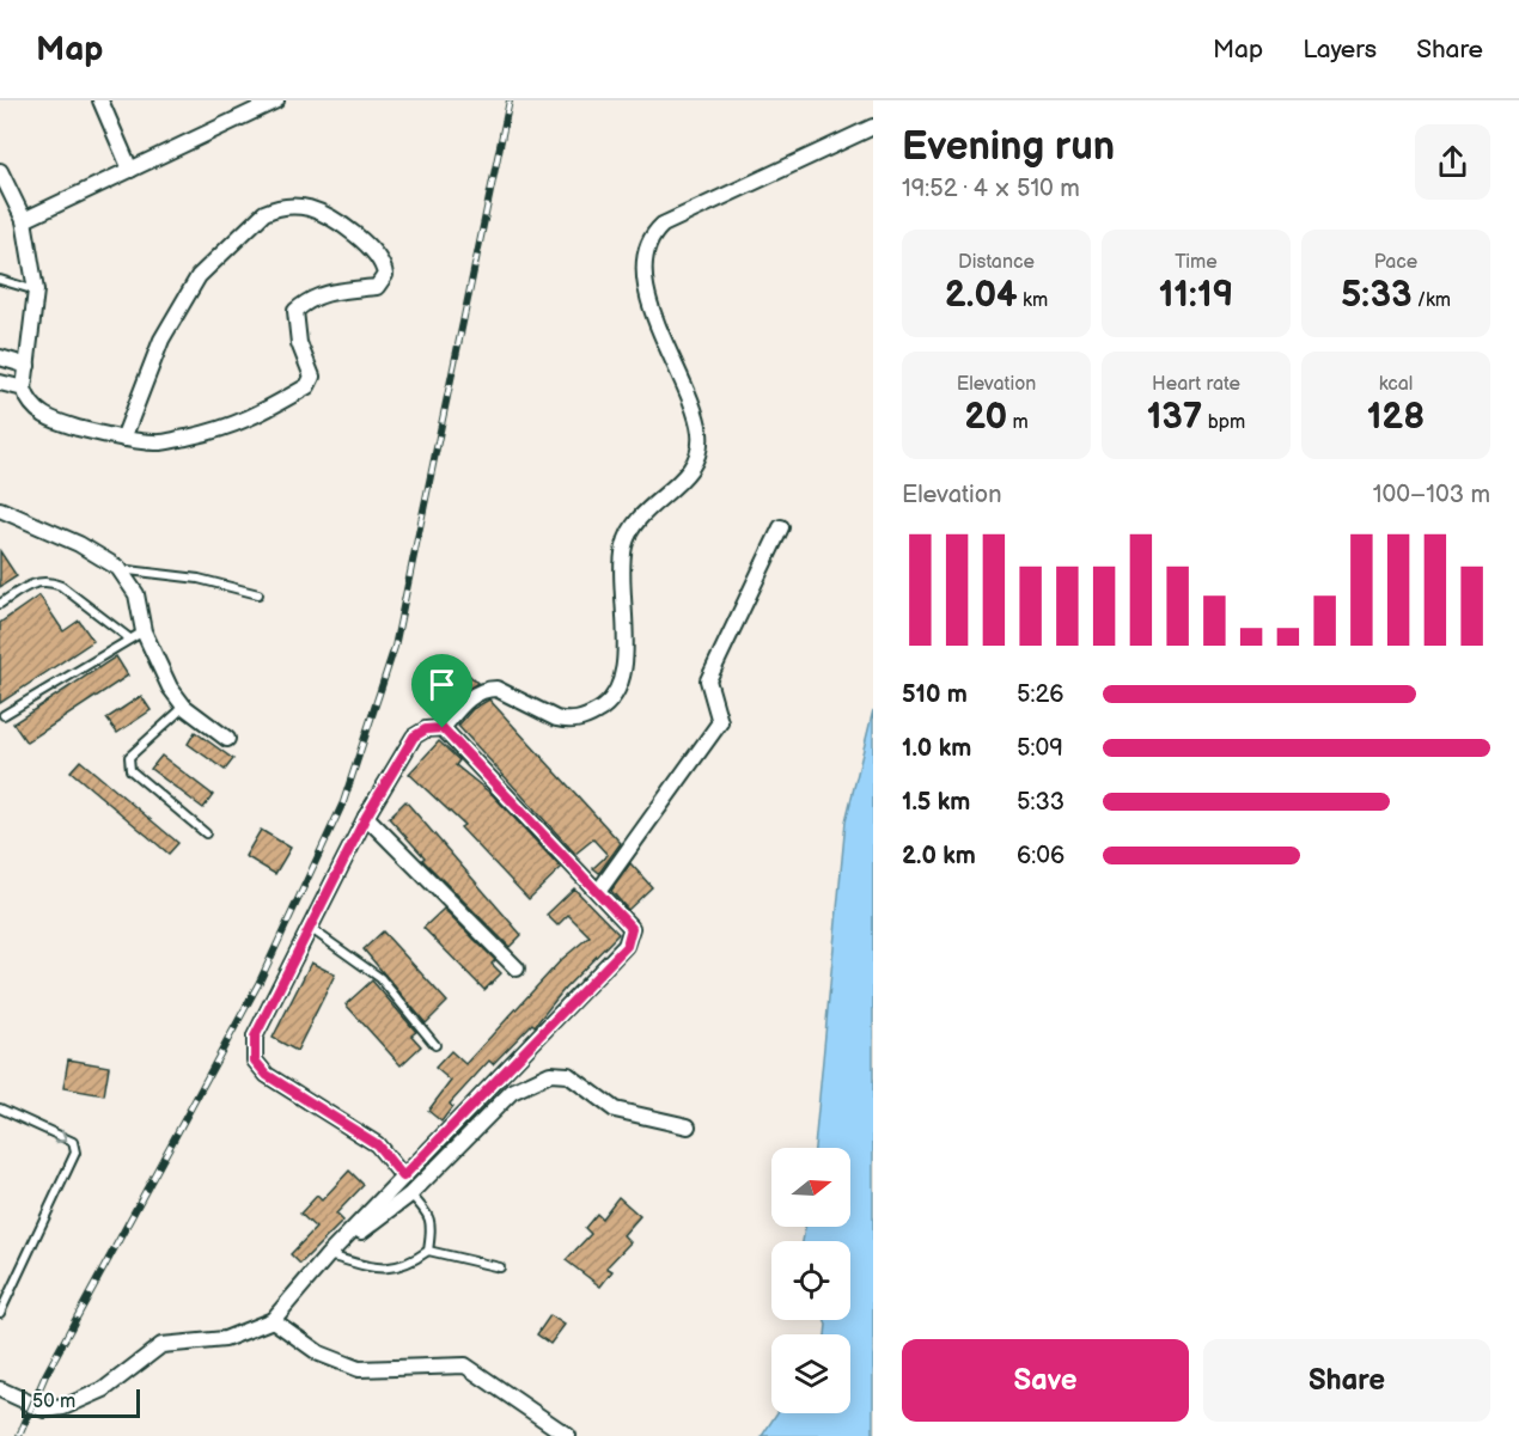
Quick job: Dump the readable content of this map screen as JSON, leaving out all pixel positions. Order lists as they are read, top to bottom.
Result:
{
  "scale_bar": "50 m",
  "north": "right",
  "page": {
    "header": "Map",
    "nav": ["Map", "Layers", "Share"],
    "heading": ["Evening run", "19:52 · 4 × 510 m"],
    "stats": [
      ["Distance", "2.04 km"],
      ["Time", "11:19"],
      ["Pace", "5:33 /km"],
      ["Elevation", "20 m"],
      ["Heart rate", "137 bpm"],
      ["kcal", "128"]
    ],
    "chart": ["Elevation", "100–103 m"],
    "list": [
      {
        "name": "510 m",
        "note": "5:26"
      },
      {
        "name": "1.0 km",
        "note": "5:09"
      },
      {
        "name": "1.5 km",
        "note": "5:33"
      },
      {
        "name": "2.0 km",
        "note": "6:06"
      }
    ],
    "buttons": ["Save", "Share"],
    "scale": "50 m"
  }
}
